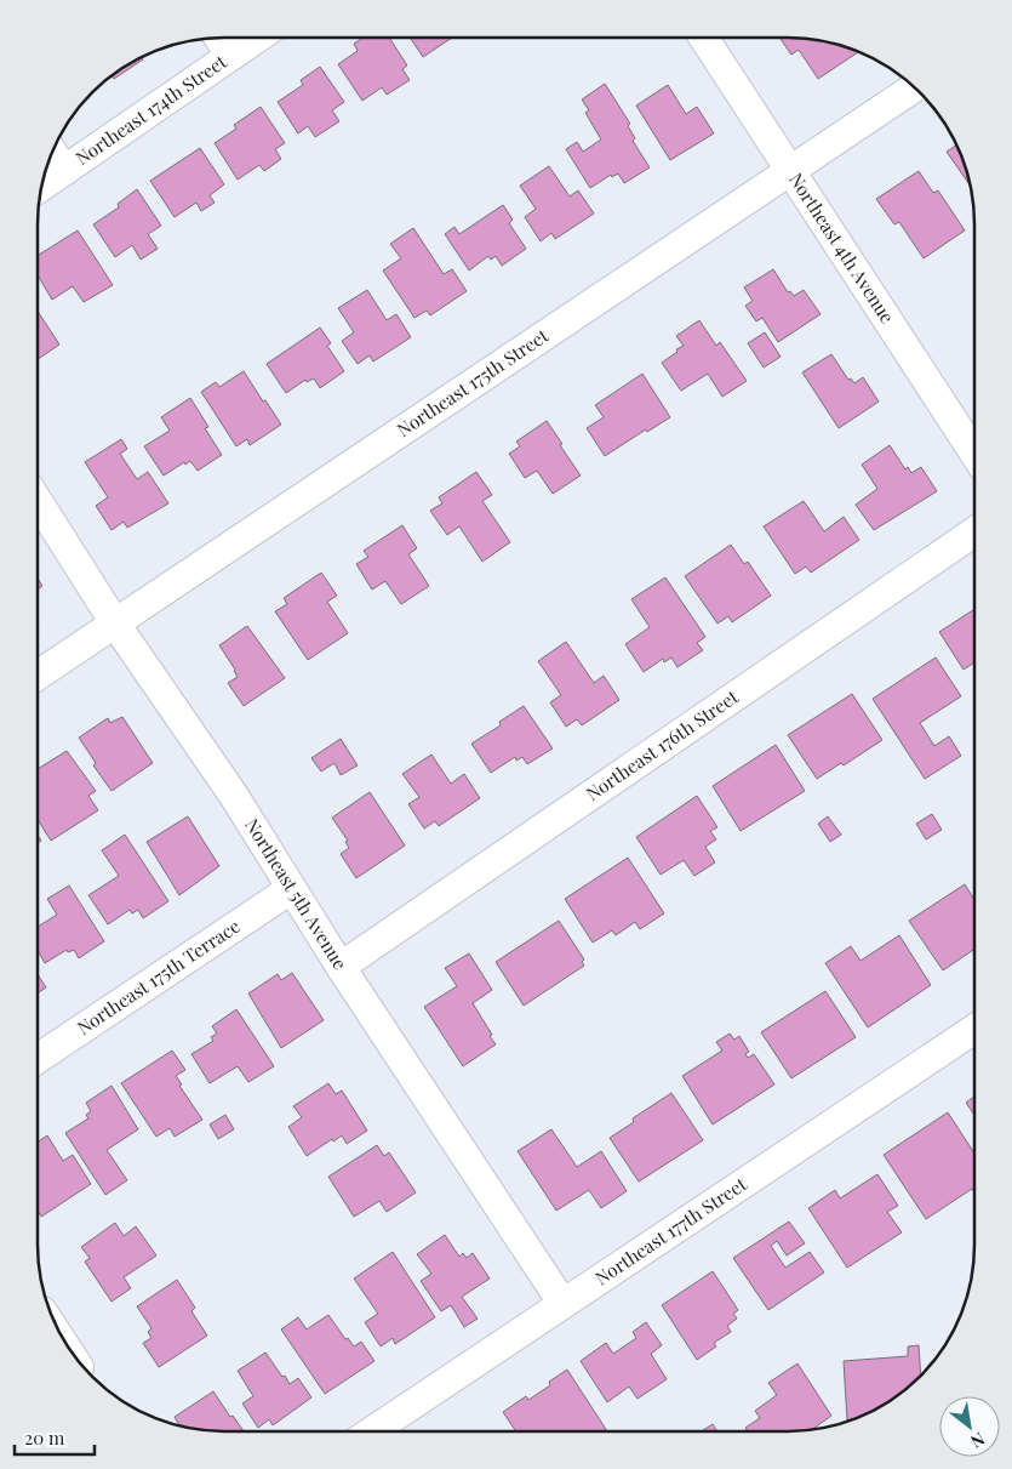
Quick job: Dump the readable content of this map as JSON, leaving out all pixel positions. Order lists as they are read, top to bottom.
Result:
{
  "streets": {
    "street": [
      "Northeast 174th Street",
      "Northeast 4th Avenue",
      "Northeast 175th Street",
      "Northeast 176th Street",
      "Northeast 5th Avenue",
      "Northeast 175th Terrace",
      "Northeast 177th Street"
    ]
  },
  "crossings": [
    ["Northeast 4th Avenue", "Northeast 175th Street"],
    ["Northeast 175th Street", "Northeast 5th Avenue"],
    ["Northeast 176th Street", "Northeast 5th Avenue"],
    ["Northeast 5th Avenue", "Northeast 175th Terrace"],
    ["Northeast 5th Avenue", "Northeast 177th Street"]
  ],
  "scale_bar": "20 m",
  "north": "bottom right"
}
